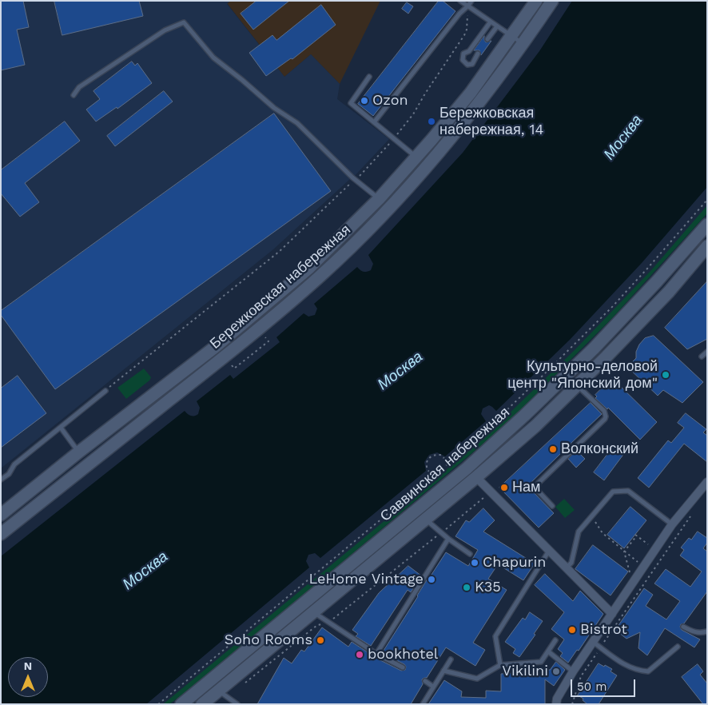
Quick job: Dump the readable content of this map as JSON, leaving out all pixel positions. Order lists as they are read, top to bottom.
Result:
{
  "streets": {
    "main road": ["Бережковская набережная", "Саввинская набережная"]
  },
  "water": ["Москва"],
  "places": [
    "Ozon",
    "Бережковская набережная, 14",
    "Культурно-деловой центр \"Японский дом\"",
    "Волконский",
    "Нам",
    "Chapurin",
    "LeHome Vintage",
    "K35",
    "Bistrot",
    "Soho Rooms",
    "bookhotel",
    "Vikilini"
  ],
  "scale_bar": "50 m",
  "north": "top"
}
